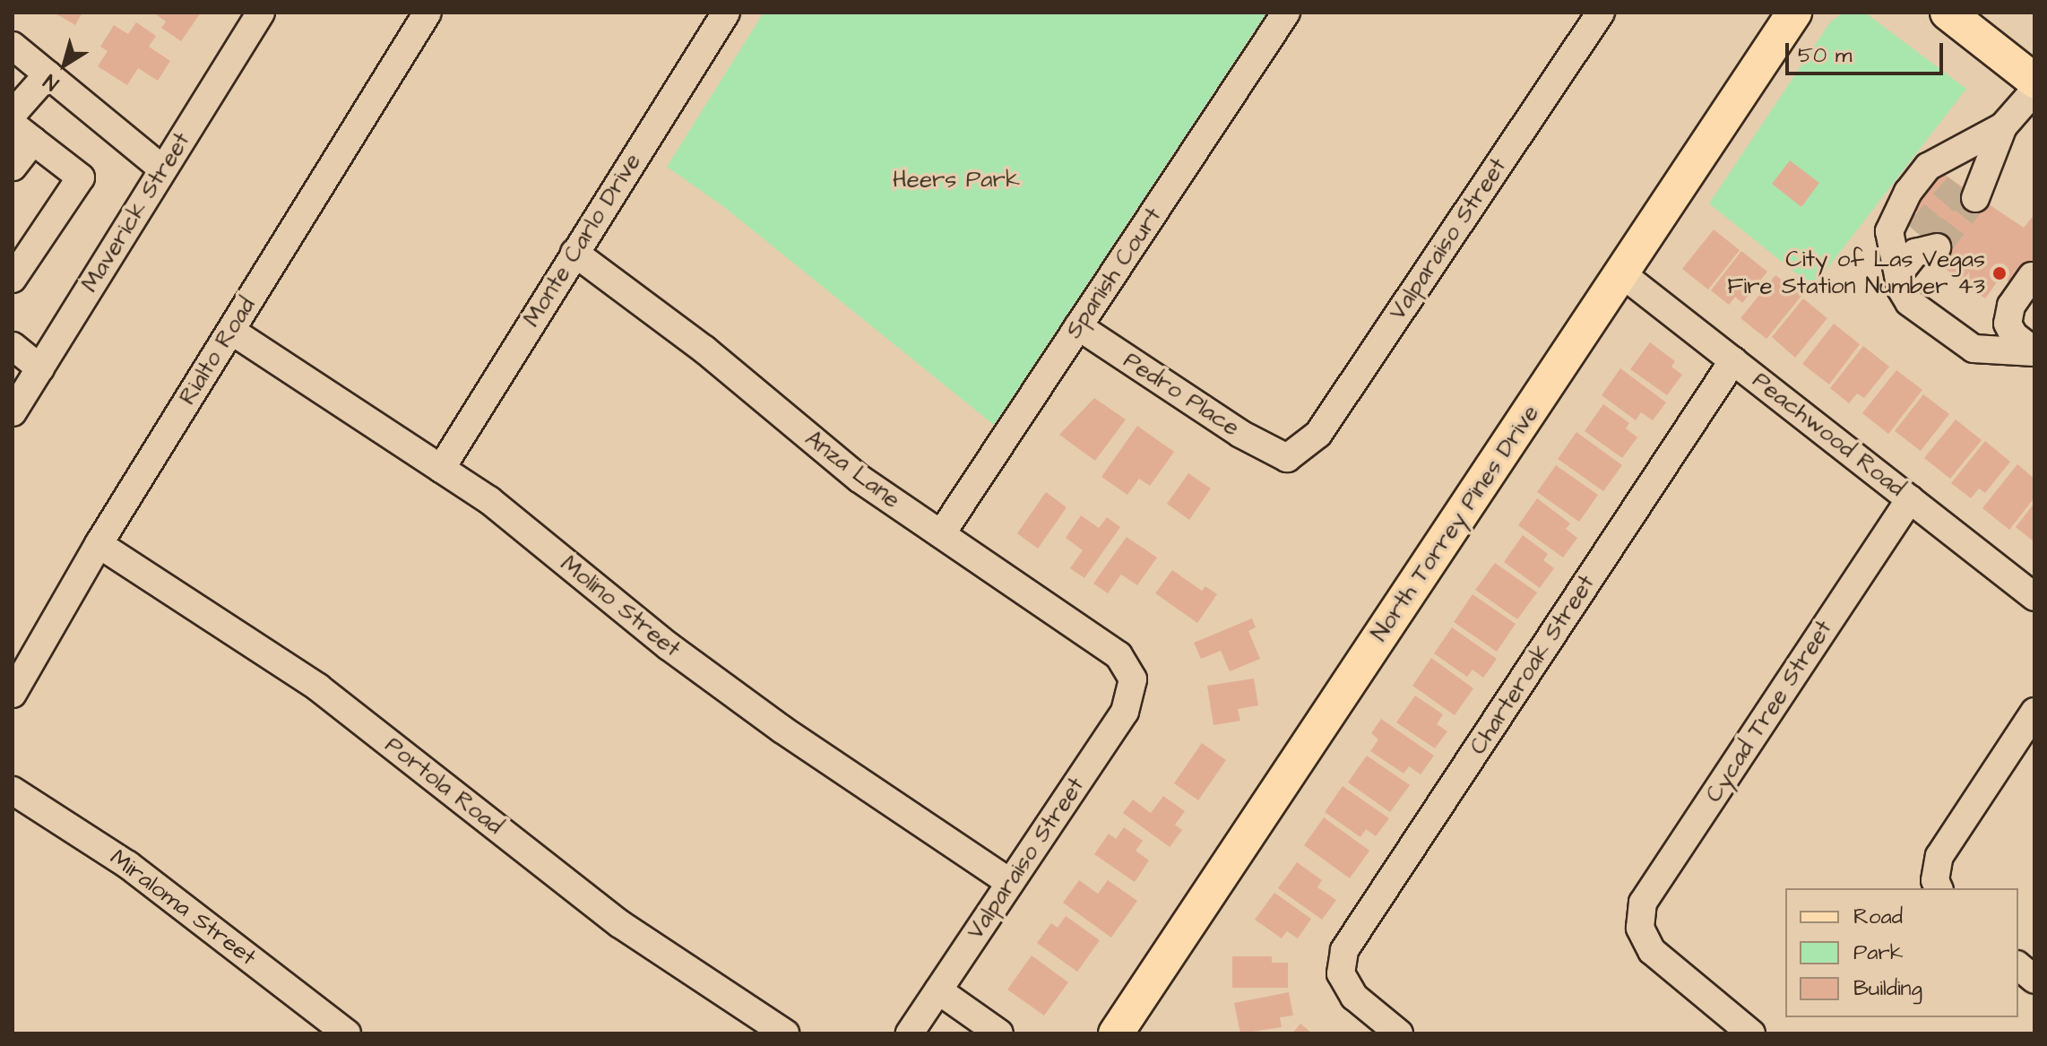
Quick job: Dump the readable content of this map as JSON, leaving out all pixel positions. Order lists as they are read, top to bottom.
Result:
{
  "streets": {
    "main road": ["North Torrey Pines Drive"],
    "street": [
      "Maverick Street",
      "Valparaiso Street",
      "Monte Carlo Drive",
      "Spanish Court",
      "Rialto Road",
      "Pedro Place",
      "Peachwood Road",
      "Anza Lane",
      "Molino Street",
      "Charteroak Street",
      "Cycad Tree Street",
      "Portola Road",
      "Miraloma Street"
    ]
  },
  "crossings": [
    ["Valparaiso Street", "Pedro Place"],
    ["Valparaiso Street", "Anza Lane"],
    ["Valparaiso Street", "Molino Street"],
    ["Monte Carlo Drive", "Anza Lane"],
    ["Monte Carlo Drive", "Molino Street"],
    ["Spanish Court", "Pedro Place"],
    ["Spanish Court", "Anza Lane"],
    ["Rialto Road", "Molino Street"],
    ["Rialto Road", "Portola Road"],
    ["Peachwood Road", "North Torrey Pines Drive"],
    ["Peachwood Road", "Charteroak Street"],
    ["Peachwood Road", "Cycad Tree Street"]
  ],
  "parks": ["Heers Park"],
  "places": ["City of Las Vegas Fire Station Number 43"],
  "legend": ["Road", "Park", "Building"],
  "scale_bar": "50 m",
  "north": "bottom left"
}
